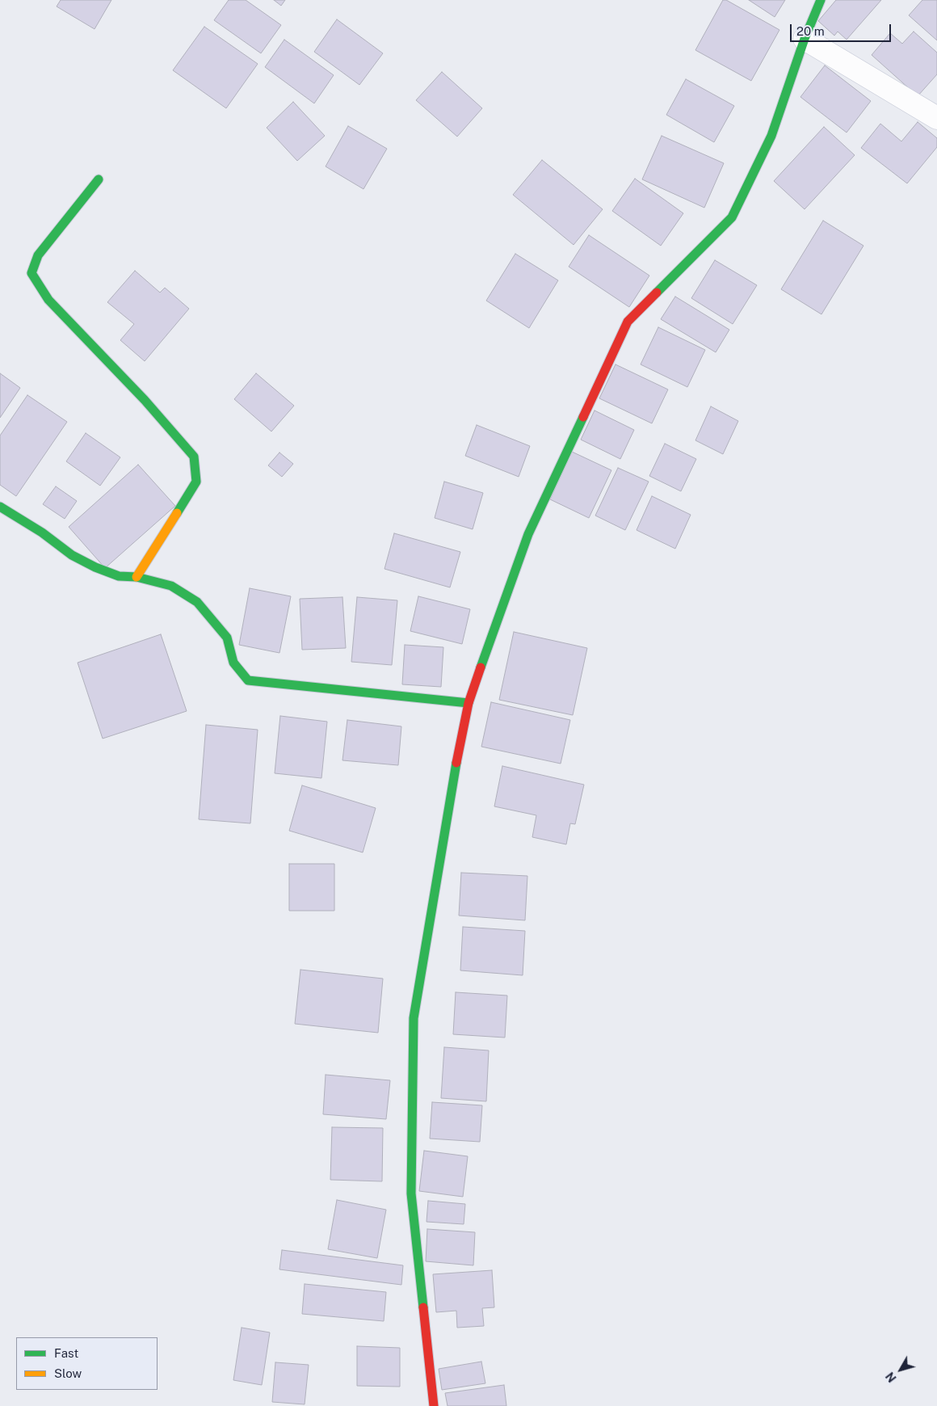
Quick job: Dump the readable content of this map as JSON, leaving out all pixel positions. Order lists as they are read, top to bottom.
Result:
{
  "legend": ["Fast", "Slow"],
  "scale_bar": "20 m",
  "north": "bottom left"
}
